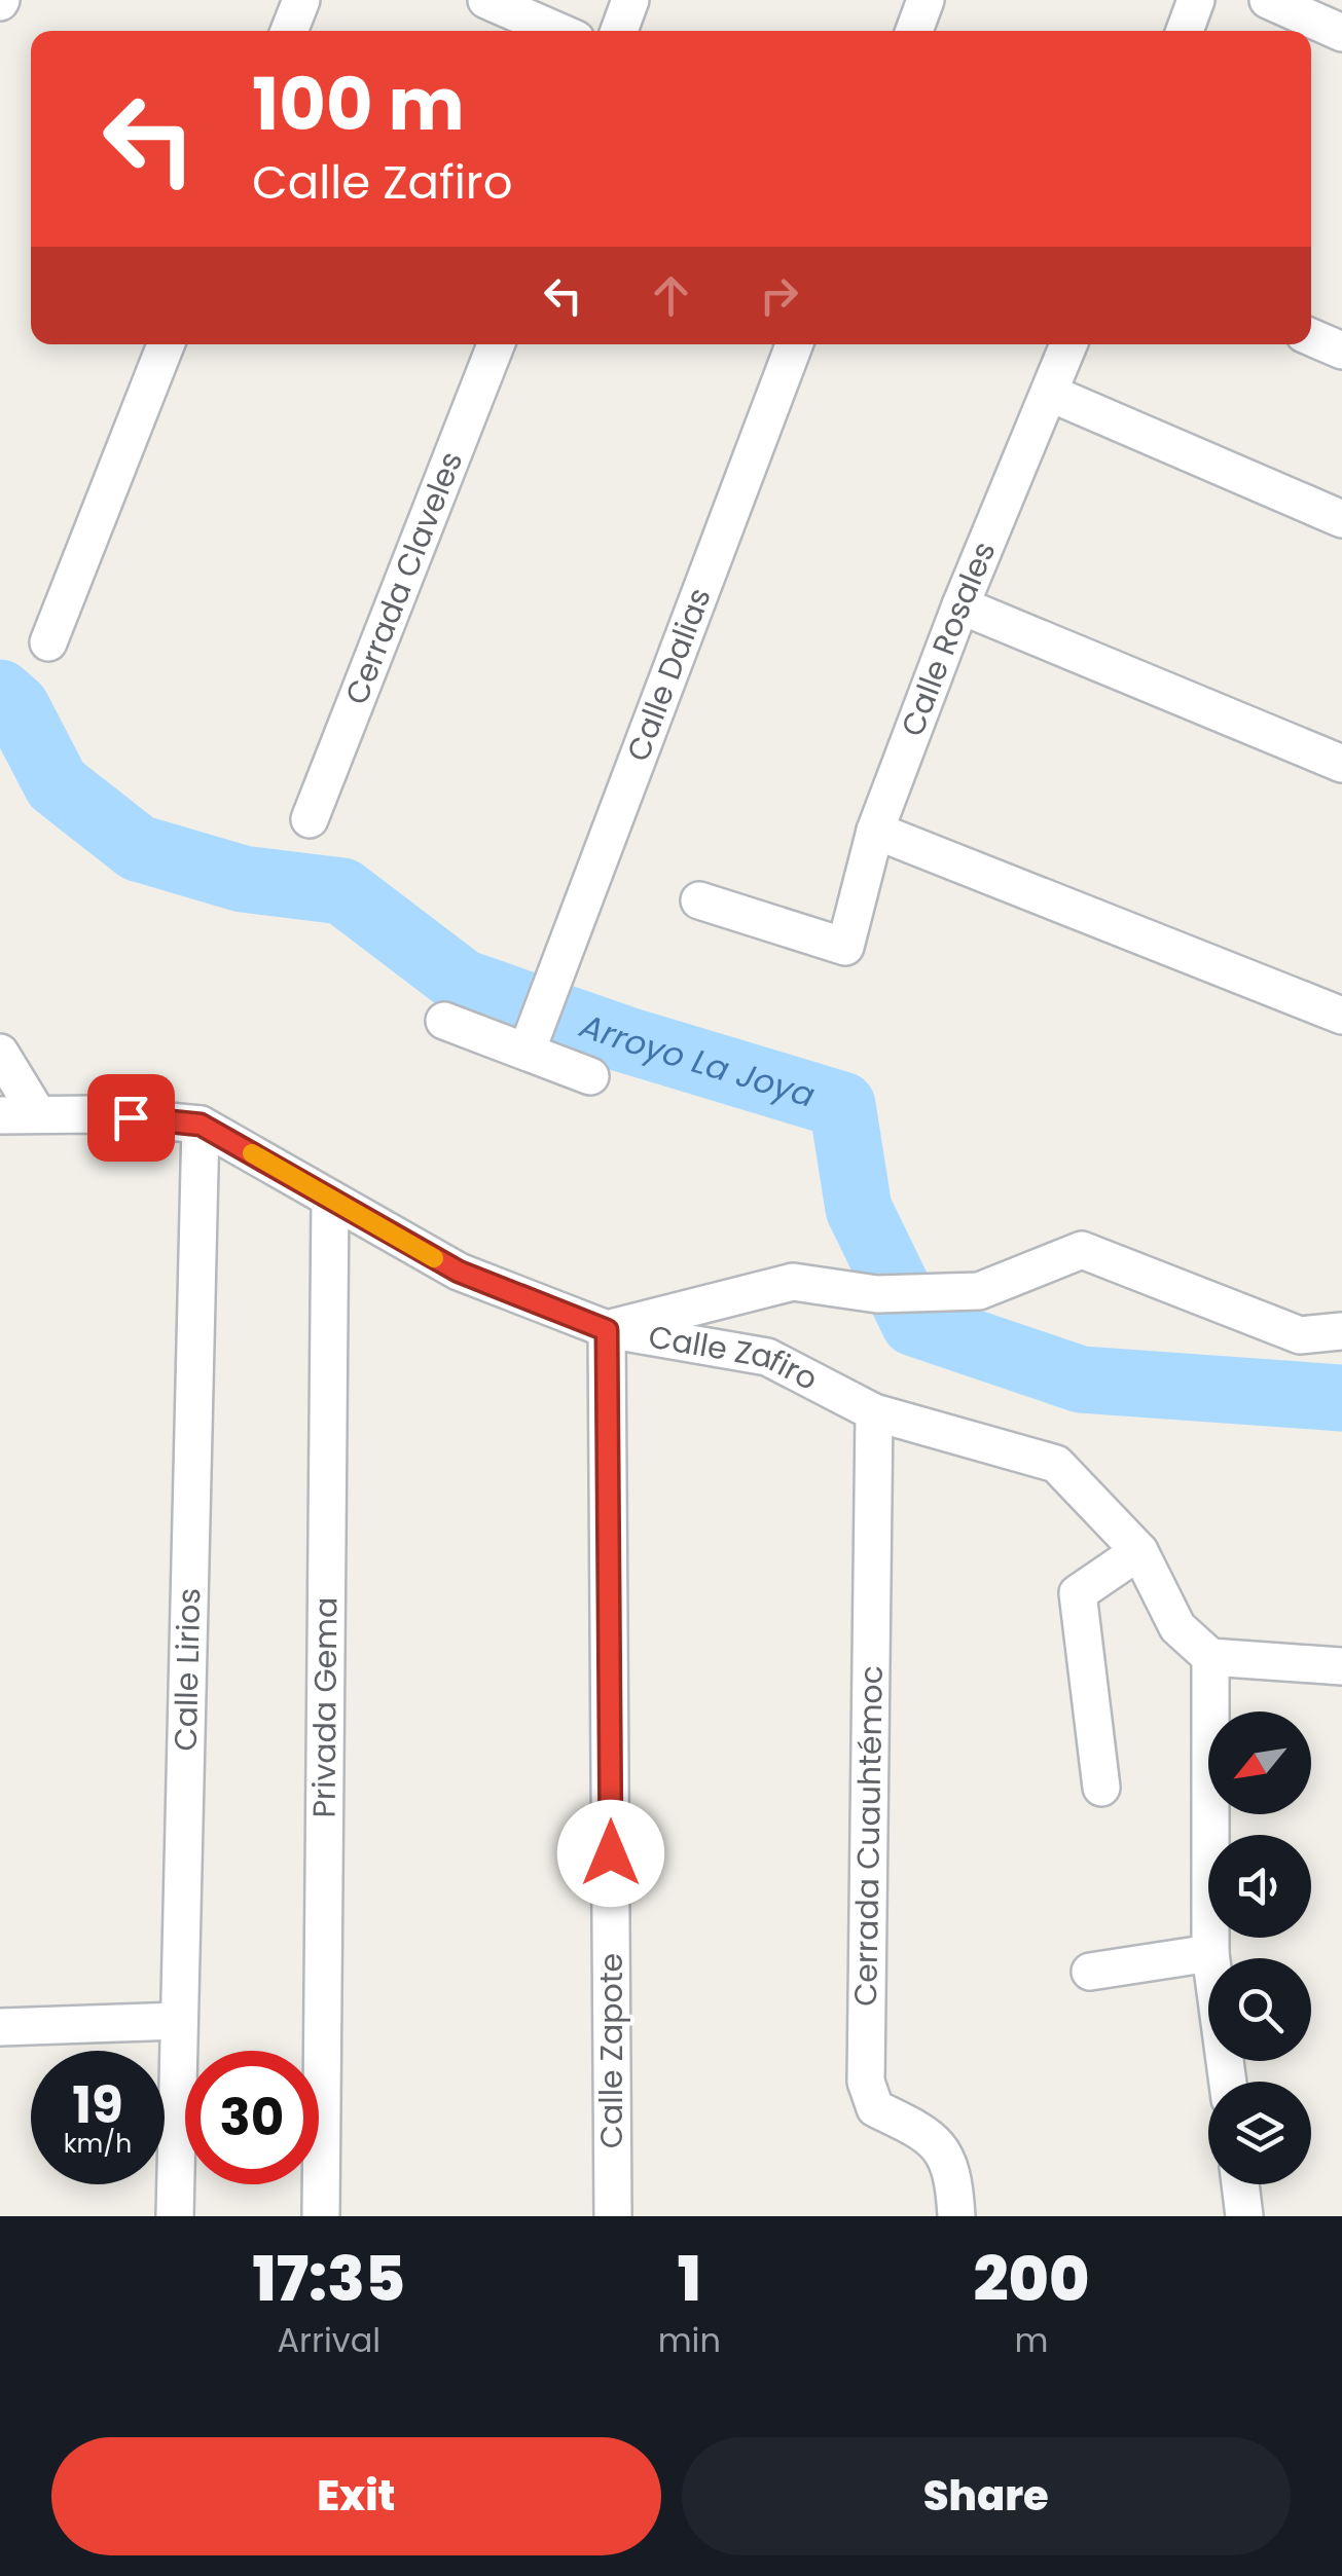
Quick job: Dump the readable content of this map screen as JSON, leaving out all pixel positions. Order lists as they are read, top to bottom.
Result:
{
  "streets": {
    "street": [
      "Cerrada Claveles",
      "Calle Rosales",
      "Calle Dalias",
      "Calle Zafiro",
      "Calle Lirios",
      "Privada Gema",
      "Cerrada Cuauhtémoc",
      "Calle Zapote"
    ]
  },
  "crossings": [
    ["Calle Zafiro", "Calle Lirios"],
    ["Calle Zafiro", "Privada Gema"],
    ["Calle Zafiro", "Cerrada Cuauhtémoc"],
    ["Calle Zafiro", "Calle Zapote"]
  ],
  "water": ["Arroyo La Joya"],
  "north": "bottom left",
  "page": {
    "turn": ["100 m", "Calle Zafiro"],
    "speed": "19 km/h",
    "limit": "30",
    "eta": [
      "17:35",
      "Arrival",
      "1",
      "min",
      "200",
      "m"
    ],
    "buttons": ["Exit", "Share"]
  }
}
